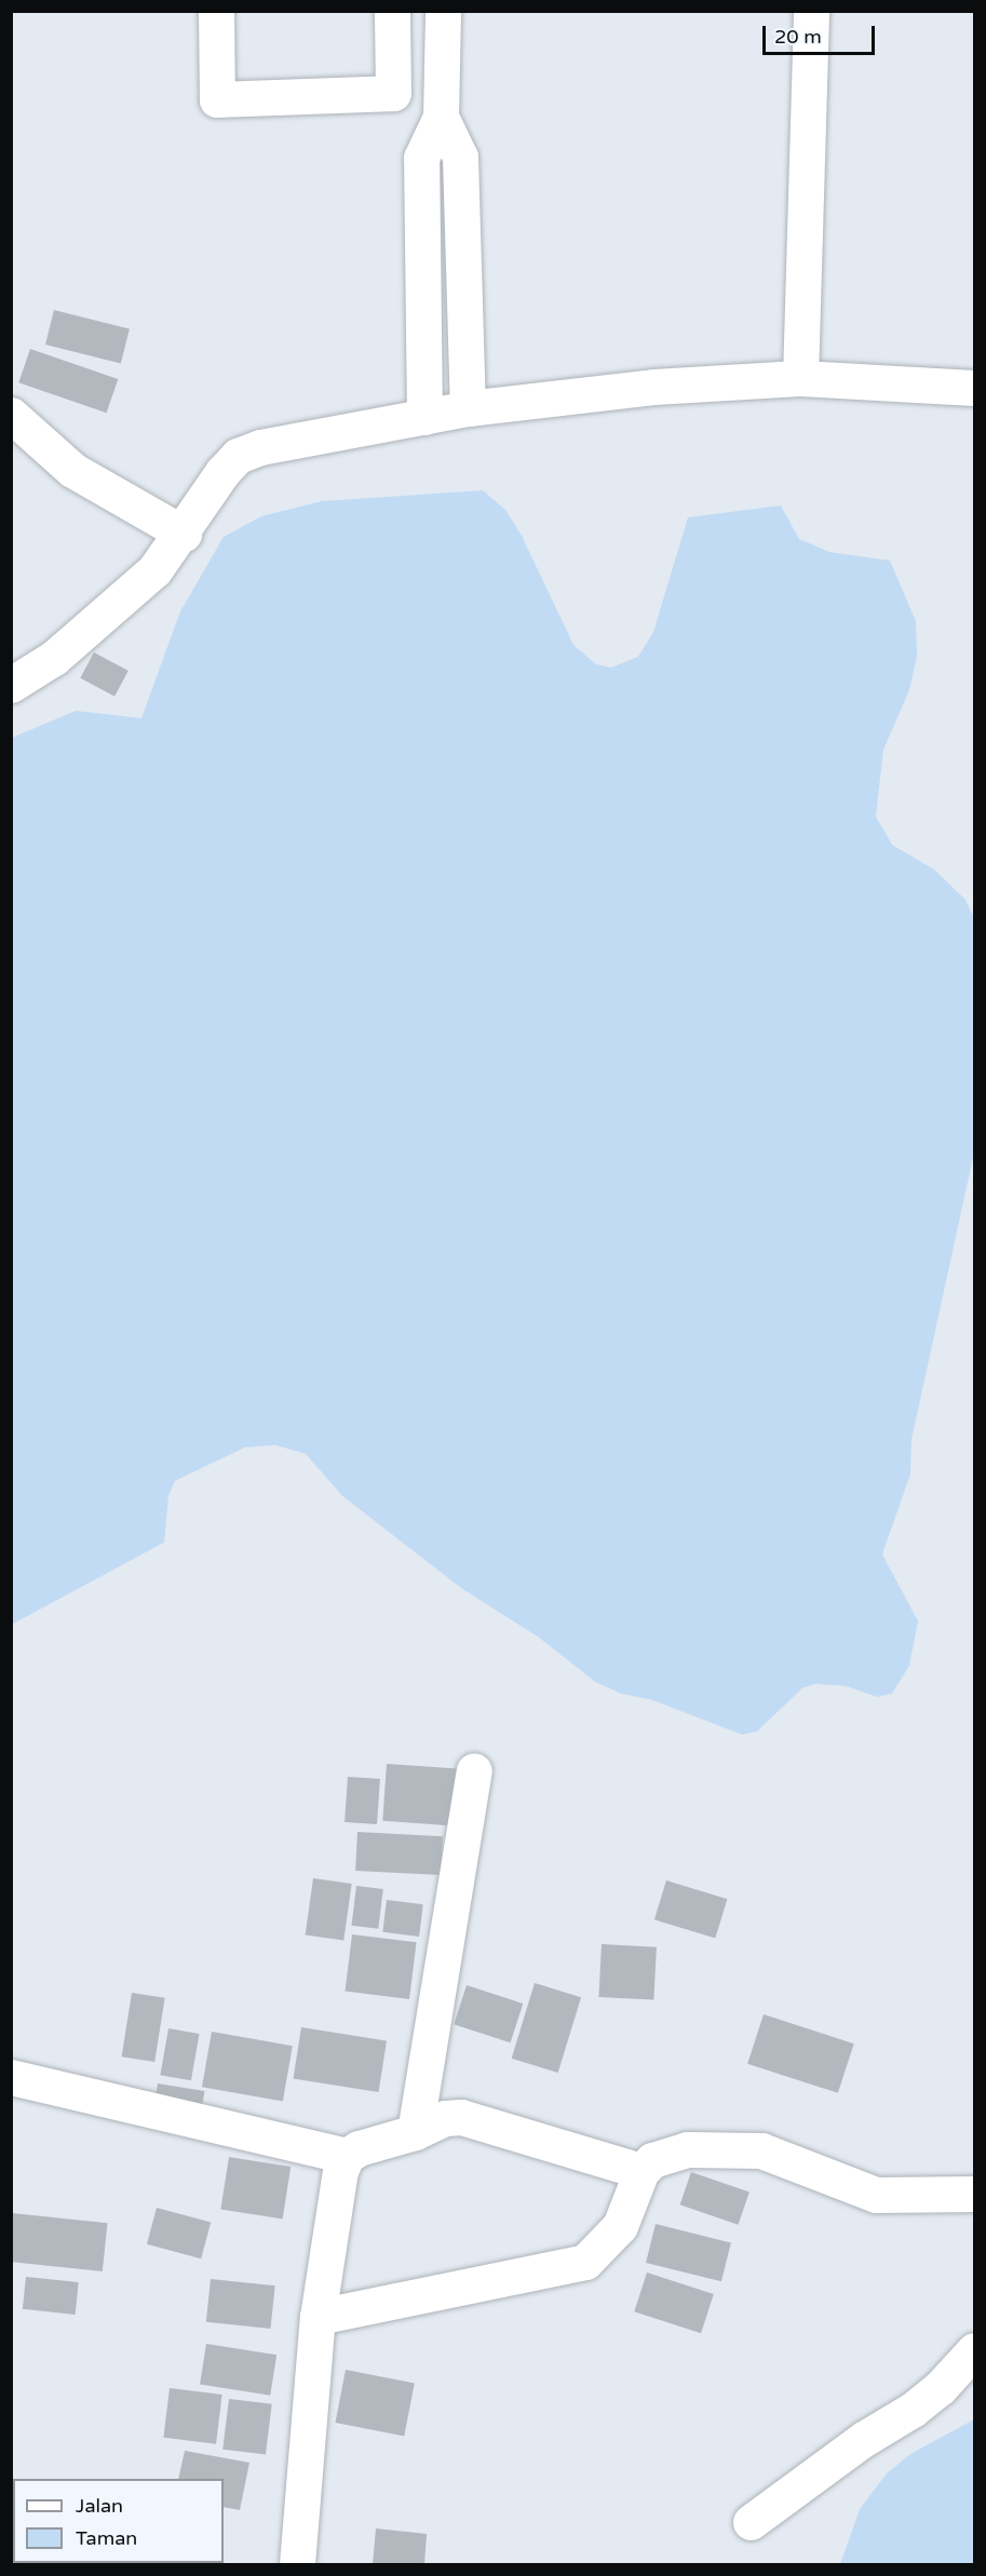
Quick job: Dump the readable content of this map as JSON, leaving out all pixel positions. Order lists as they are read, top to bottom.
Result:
{
  "legend": ["Jalan", "Taman"],
  "scale_bar": "20 m"
}
